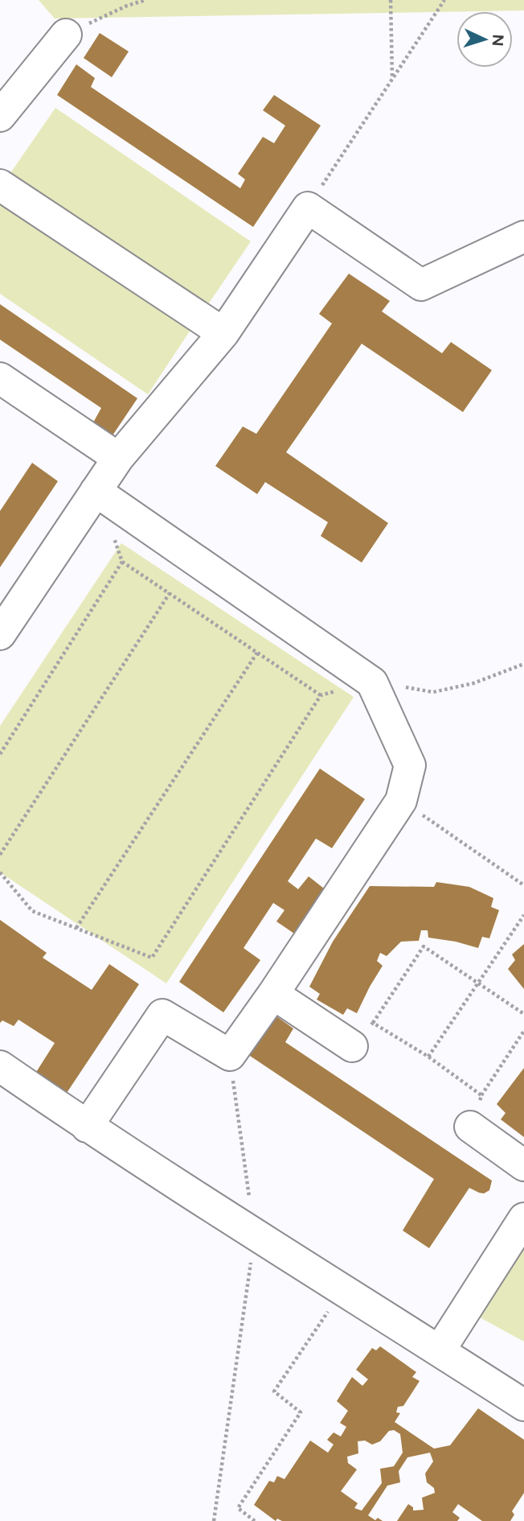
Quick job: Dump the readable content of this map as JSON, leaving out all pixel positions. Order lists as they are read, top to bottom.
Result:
{
  "north": "right"
}
